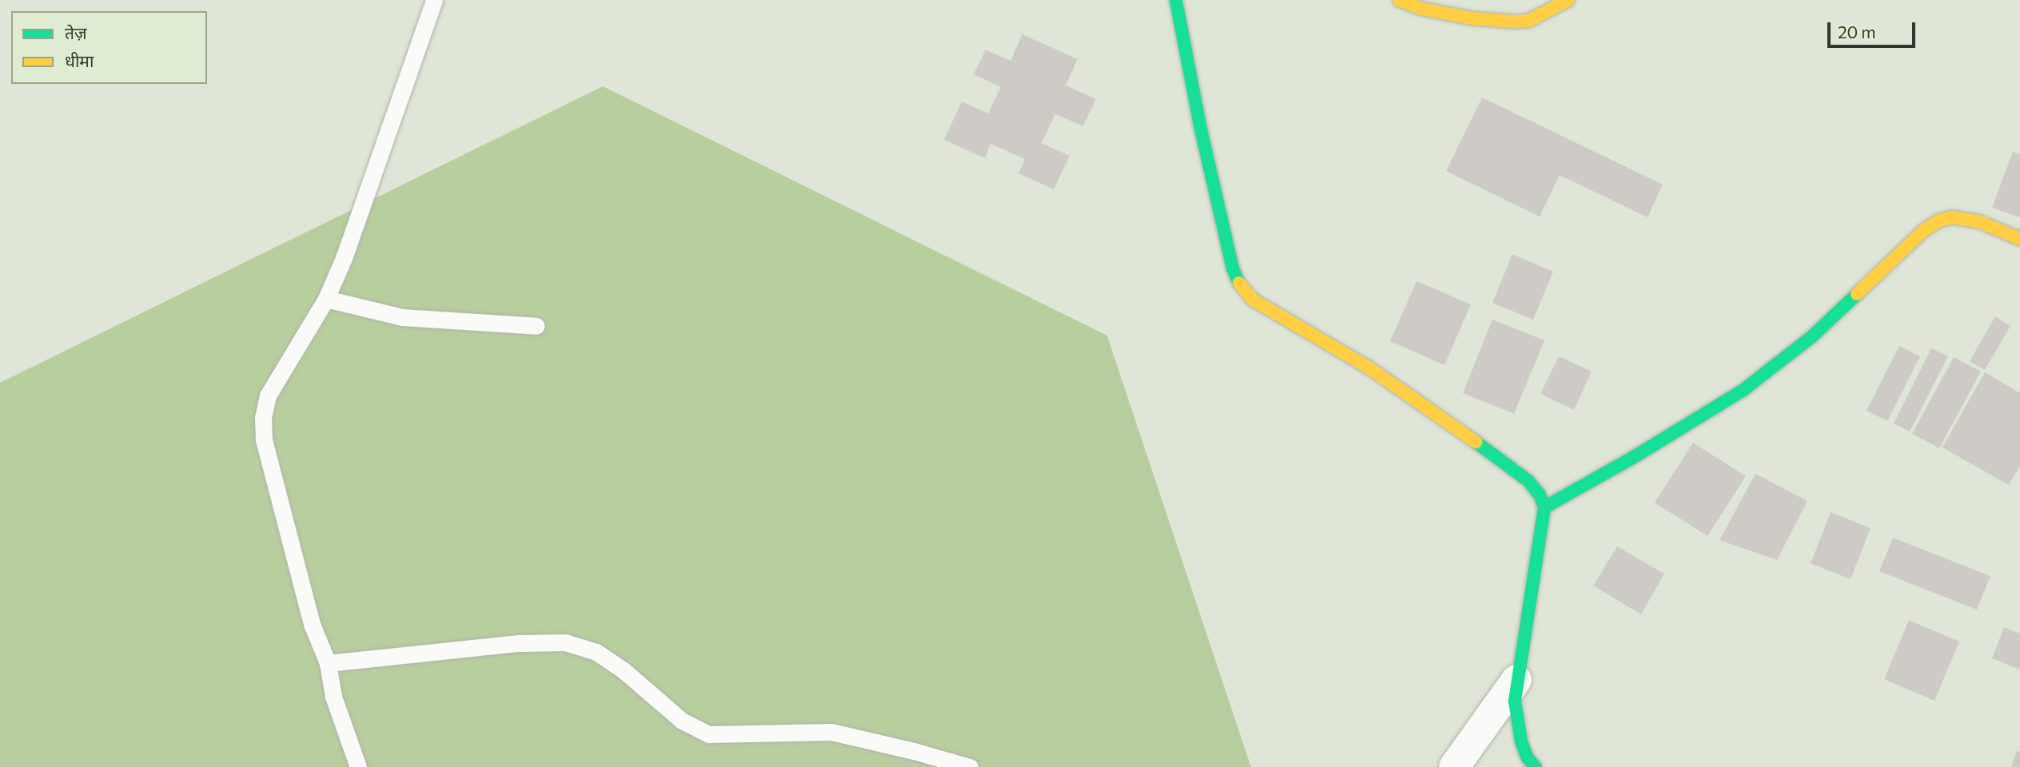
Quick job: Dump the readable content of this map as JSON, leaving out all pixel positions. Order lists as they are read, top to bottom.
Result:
{
  "legend": ["तेज़", "धीमा"],
  "scale_bar": "20 m"
}
